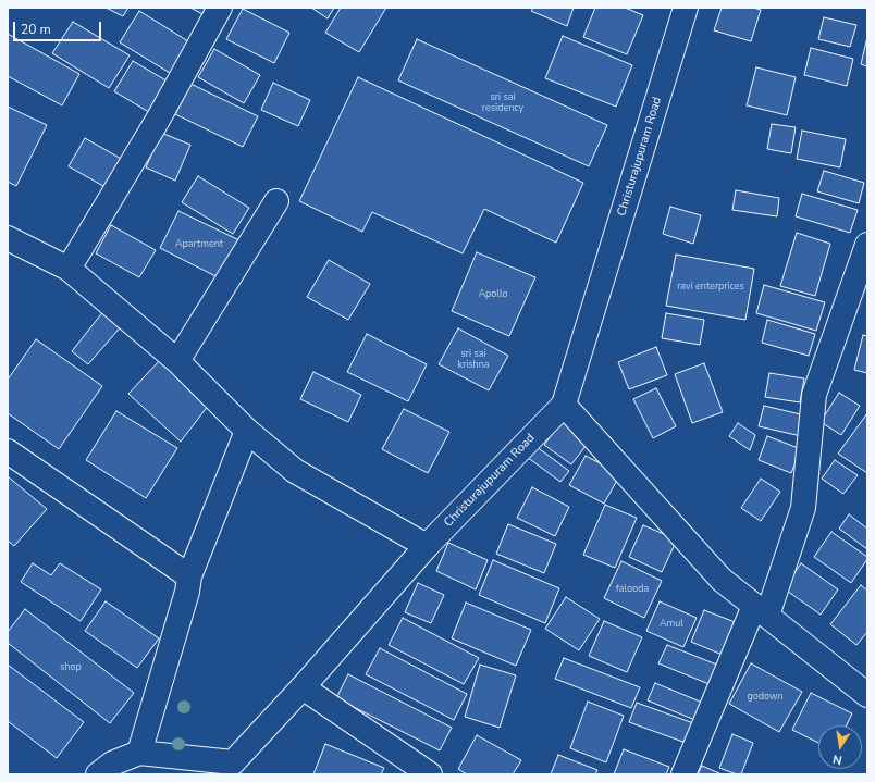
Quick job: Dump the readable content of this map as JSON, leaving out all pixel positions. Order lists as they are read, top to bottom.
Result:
{
  "streets": {
    "street": ["Christurajupuram Road"]
  },
  "house_numbers": [
    "sri sai residency",
    "Apartment",
    "ravi enterprices",
    "Apollo",
    "sri sai krishna",
    "falooda",
    "Amul",
    "shop",
    "godown"
  ],
  "scale_bar": "20 m",
  "north": "bottom"
}
